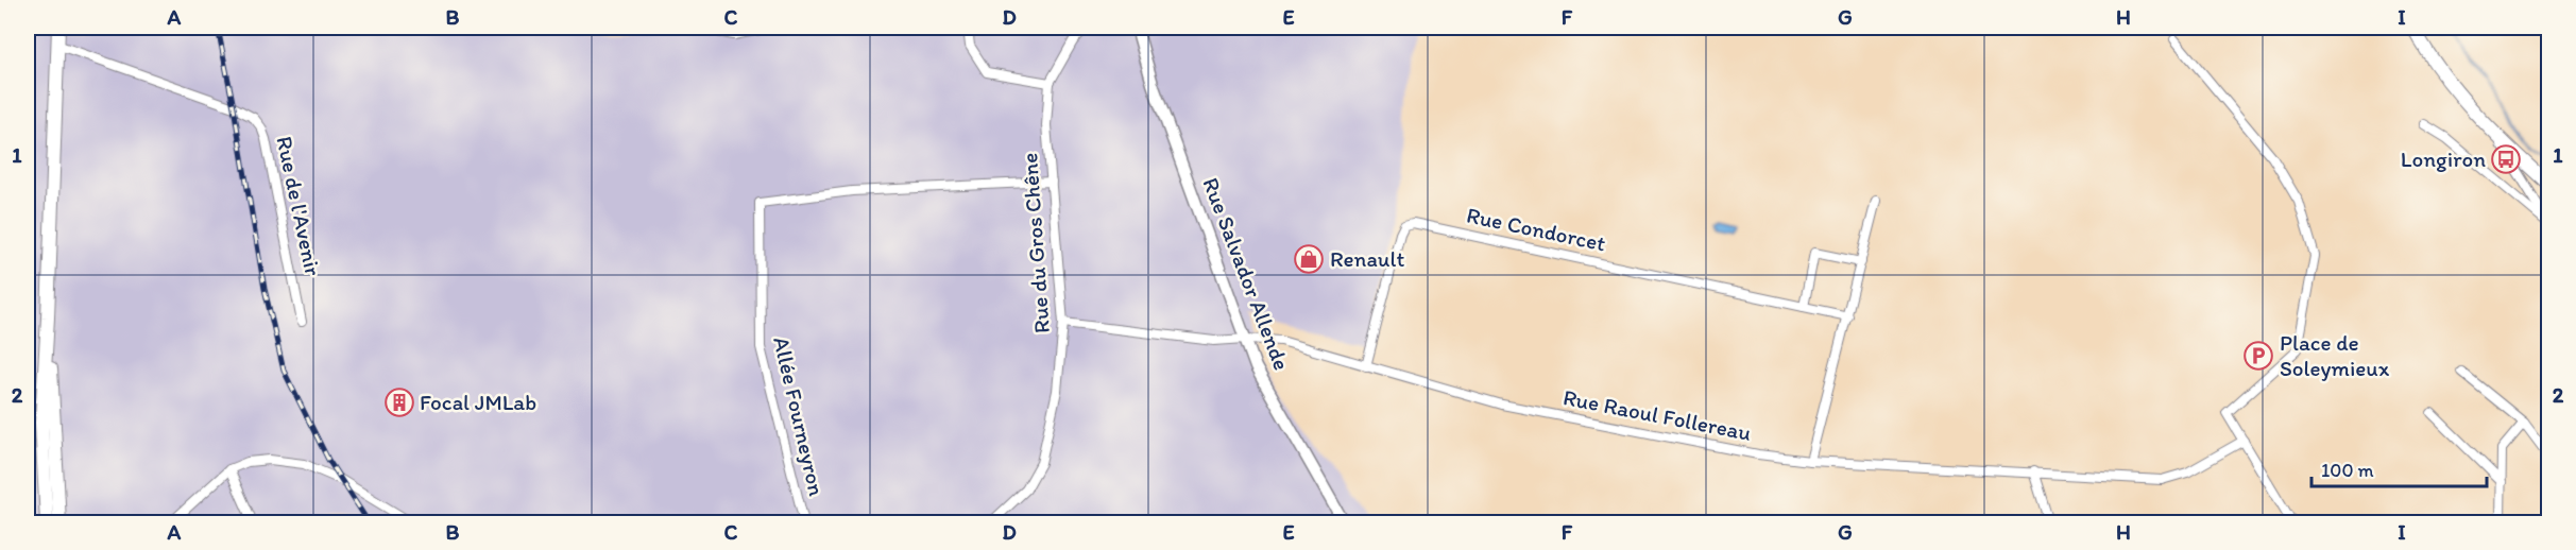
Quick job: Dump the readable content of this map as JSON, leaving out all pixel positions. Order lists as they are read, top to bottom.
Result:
{
  "streets": {
    "street": [
      "Rue de l'Avenir",
      "Rue Condorcet",
      "Rue du Gros Chêne",
      "Rue Salvador Allende",
      "Rue Raoul Follereau",
      "Allée Fourneyron"
    ]
  },
  "crossings": [
    ["Rue Condorcet", "Rue Raoul Follereau"],
    ["Rue du Gros Chêne", "Rue Raoul Follereau"],
    ["Rue du Gros Chêne", "Allée Fourneyron"],
    ["Rue Salvador Allende", "Rue Raoul Follereau"]
  ],
  "places": {
    "bus stop": ["Longiron"],
    "shop": ["Renault"],
    "parking": ["Place de Soleymieux"],
    "building": ["Focal JMLab"]
  },
  "scale_bar": "100 m",
  "grid": {
    "columns": [
      "A",
      "B",
      "C",
      "D",
      "E",
      "F",
      "G",
      "H",
      "I"
    ],
    "rows": ["1", "2"]
  }
}
